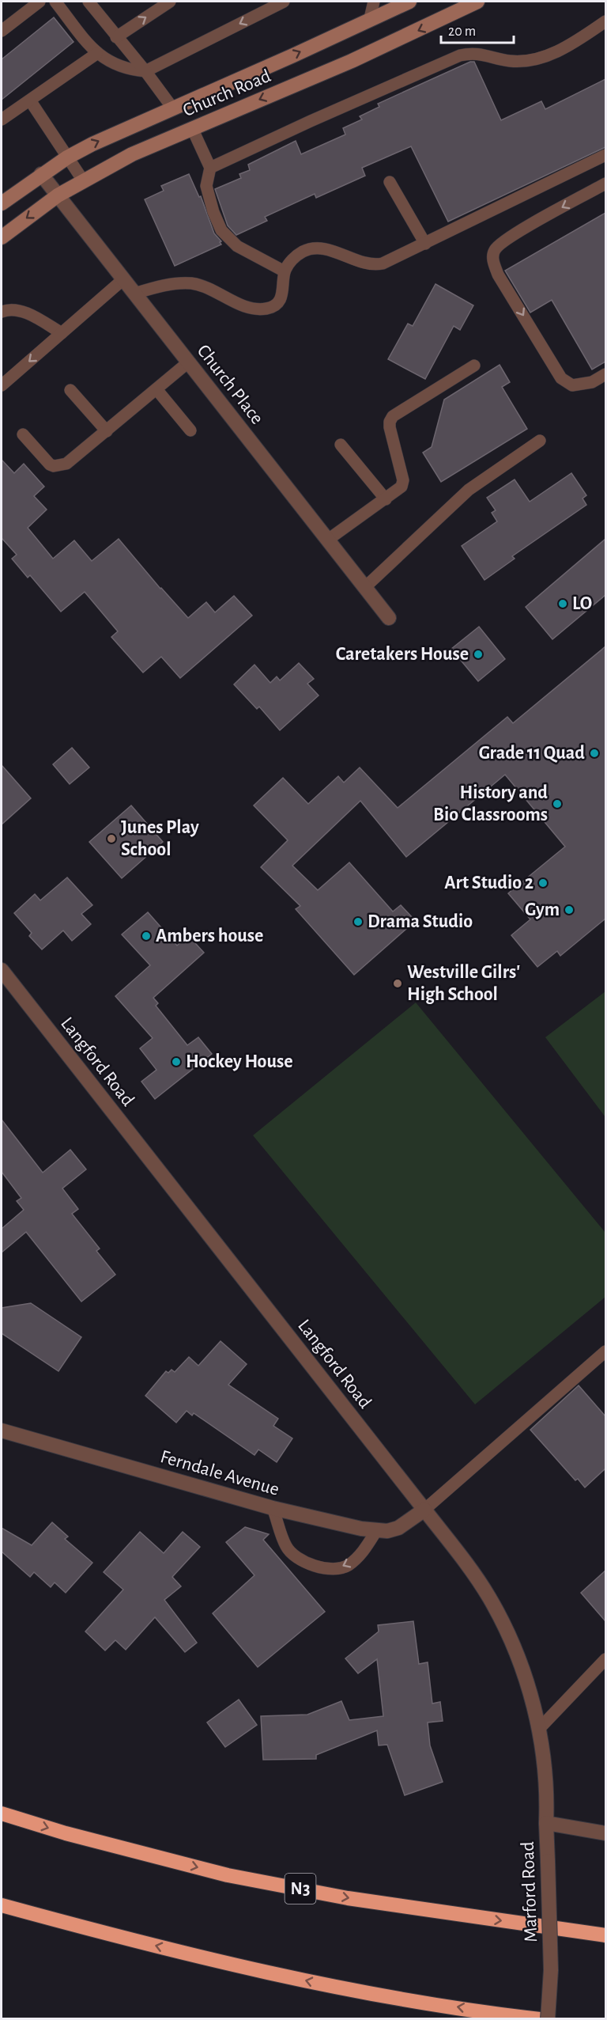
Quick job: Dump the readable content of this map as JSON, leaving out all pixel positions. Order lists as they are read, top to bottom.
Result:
{
  "streets": {
    "highway": ["N3"],
    "street": [
      "Church Road",
      "Church Place",
      "Langford Road",
      "Ferndale Avenue",
      "Marford Road"
    ]
  },
  "crossings": [
    ["Church Road", "Church Place"],
    ["Langford Road", "Ferndale Avenue"],
    ["Langford Road", "Marford Road"]
  ],
  "places": [
    "LO",
    "Caretakers House",
    "Grade 11 Quad",
    "History and Bio Classrooms",
    "Junes Play School",
    "Art Studio 2",
    "Gym",
    "Drama Studio",
    "Ambers house",
    "Westville Gilrs' High School",
    "Hockey House"
  ],
  "scale_bar": "20 m"
}
